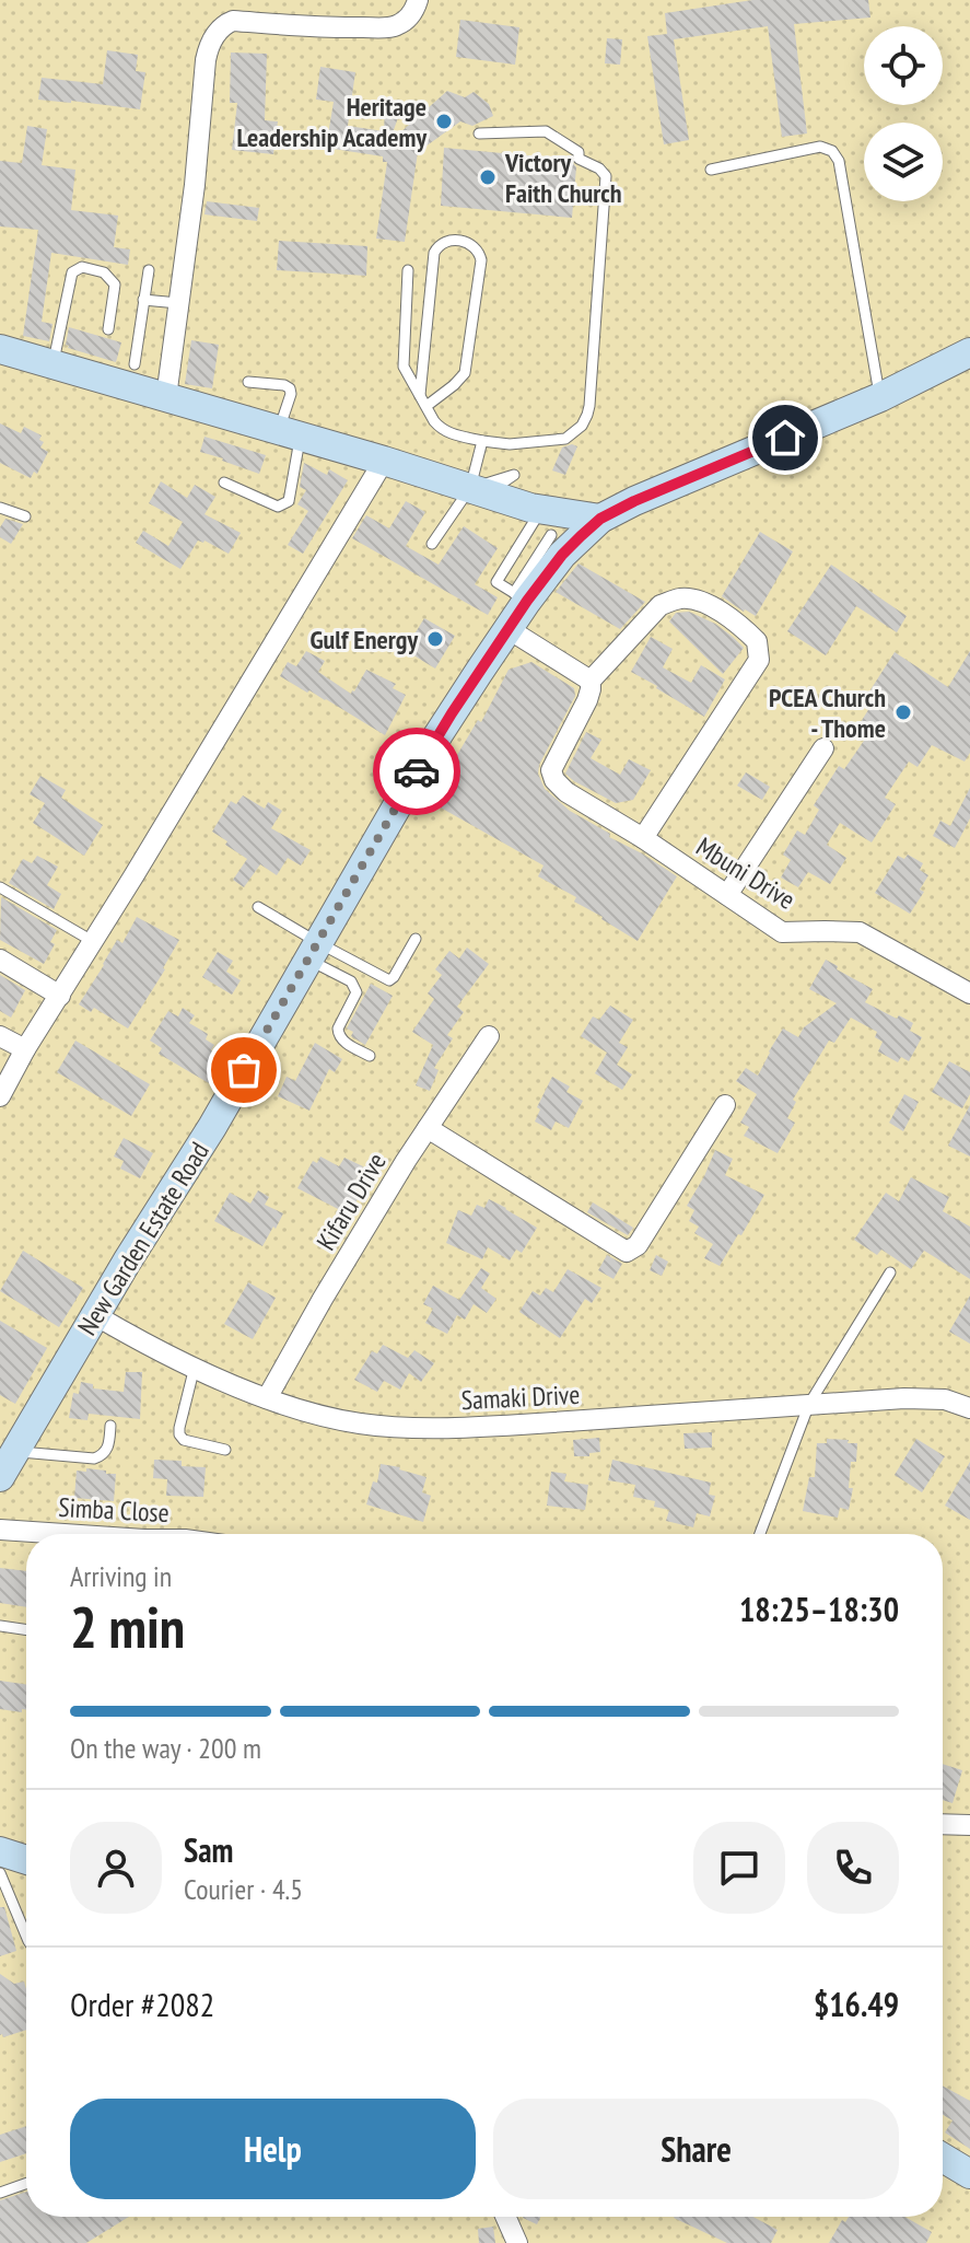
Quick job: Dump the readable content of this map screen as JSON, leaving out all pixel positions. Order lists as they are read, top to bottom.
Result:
{
  "streets": {
    "street": [
      "Mbuni Drive",
      "Kifaru Drive",
      "New Garden Estate Road",
      "Samaki Drive",
      "Simba Close"
    ]
  },
  "crossings": [
    ["Kifaru Drive", "Samaki Drive"],
    ["New Garden Estate Road", "Samaki Drive"]
  ],
  "places": [
    "Heritage Leadership Academy",
    "Victory Faith Church",
    "Gulf Energy",
    "PCEA Church - Thome"
  ],
  "page": {
    "heading": ["2 min", "Arriving in", "18:25–18:30"],
    "panel": [
      "Sam",
      "Courier · 4.5",
      "Order #2082",
      "$16.49"
    ],
    "bar": "On the way · 200 m",
    "buttons": ["Help", "Share"]
  }
}
